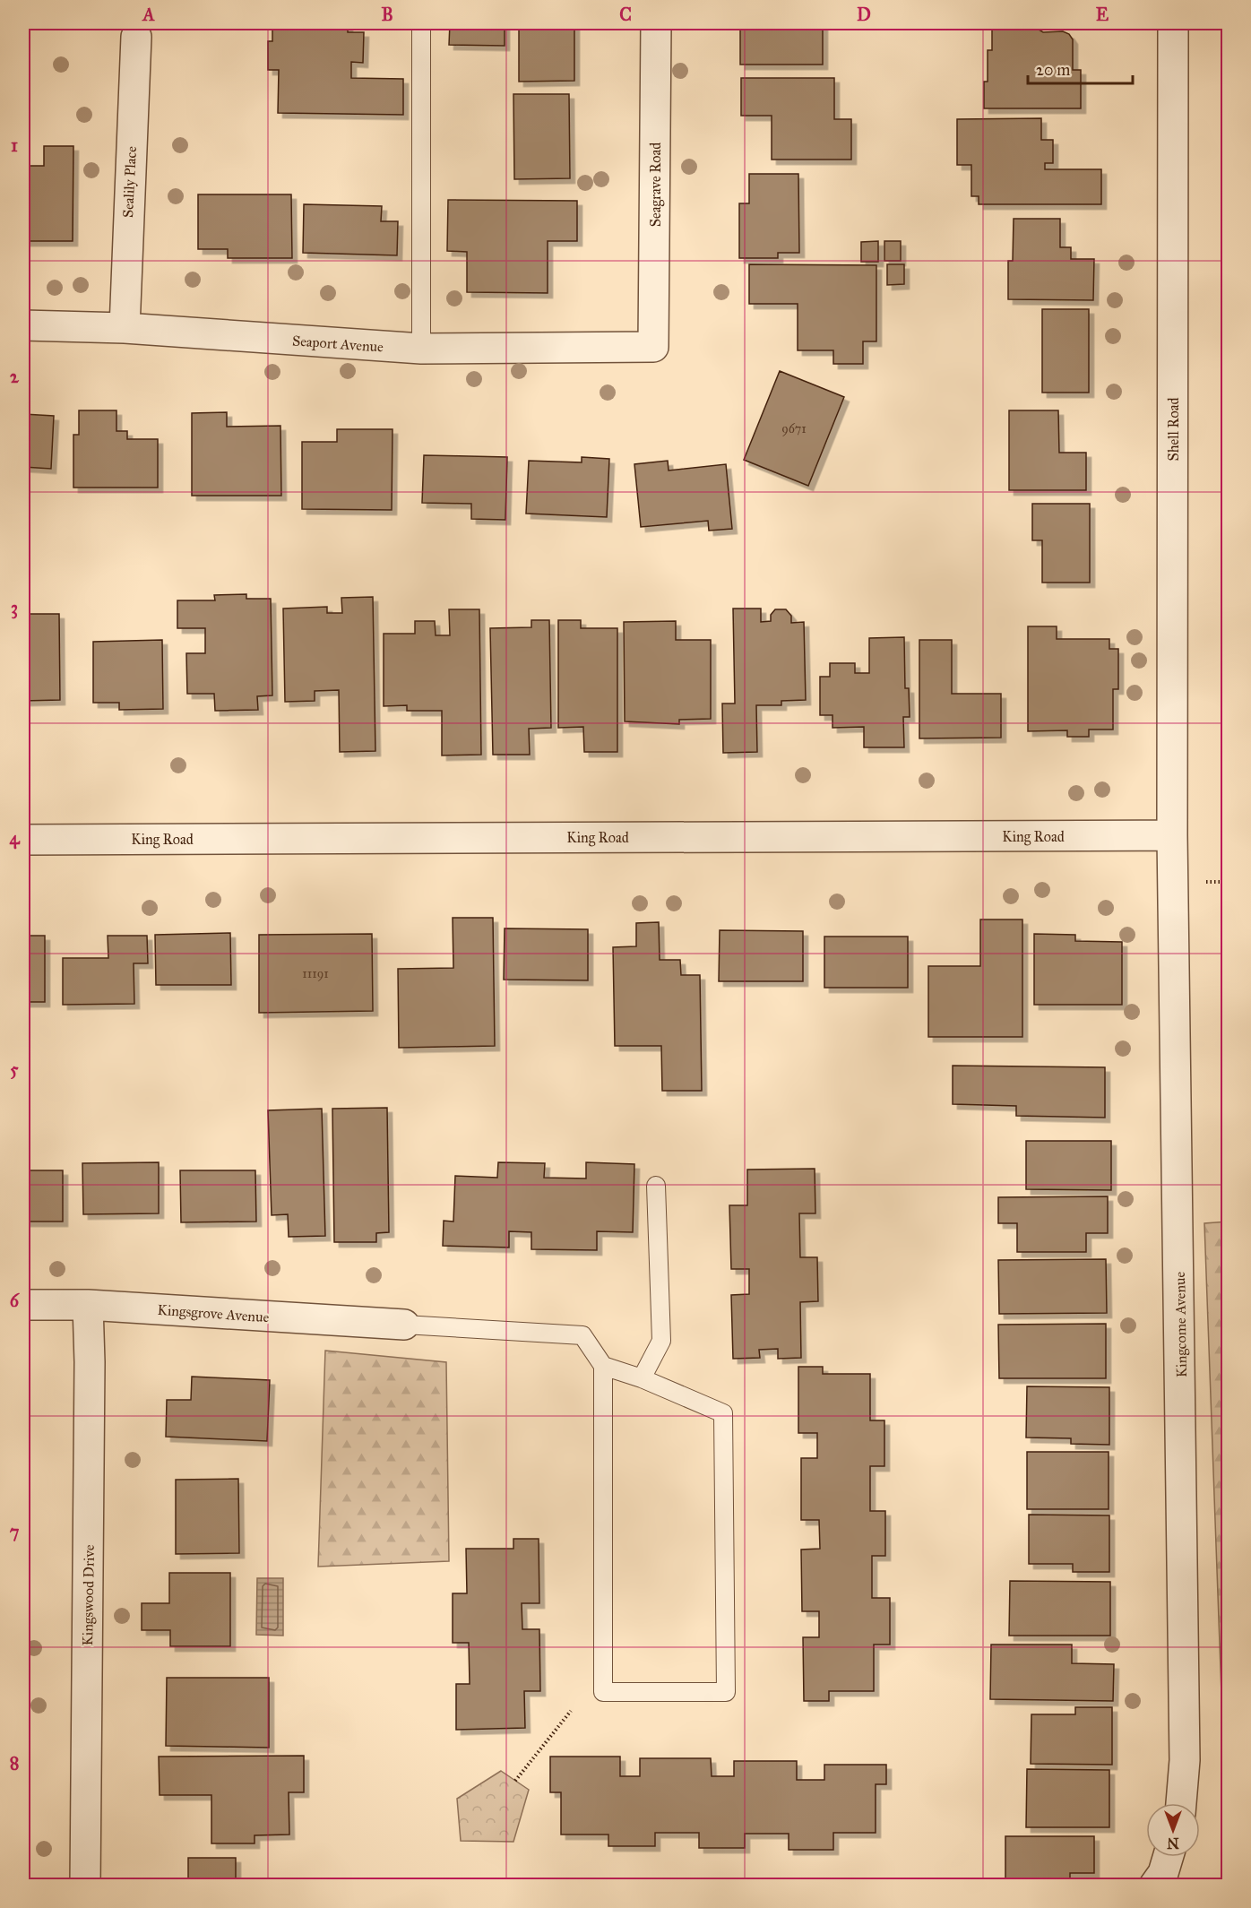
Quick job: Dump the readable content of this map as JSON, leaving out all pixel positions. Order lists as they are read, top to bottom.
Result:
{
  "streets": {
    "street": [
      "Sealily Place",
      "Seagrave Road",
      "Seaport Avenue",
      "Shell Road",
      "King Road",
      "Kingsgrove Avenue",
      "Kingcome Avenue",
      "Kingswood Drive"
    ]
  },
  "crossings": [
    ["Sealily Place", "Seaport Avenue"],
    ["Seagrave Road", "Seaport Avenue"],
    ["Shell Road", "King Road"],
    ["Shell Road", "Kingcome Avenue"],
    ["King Road", "Kingcome Avenue"],
    ["Kingsgrove Avenue", "Kingswood Drive"]
  ],
  "house_numbers": ["9671", "11191"],
  "scale_bar": "20 m",
  "north": "bottom",
  "grid": {
    "columns": [
      "A",
      "B",
      "C",
      "D",
      "E"
    ],
    "rows": [
      "1",
      "2",
      "3",
      "4",
      "5",
      "6",
      "7",
      "8"
    ]
  }
}
